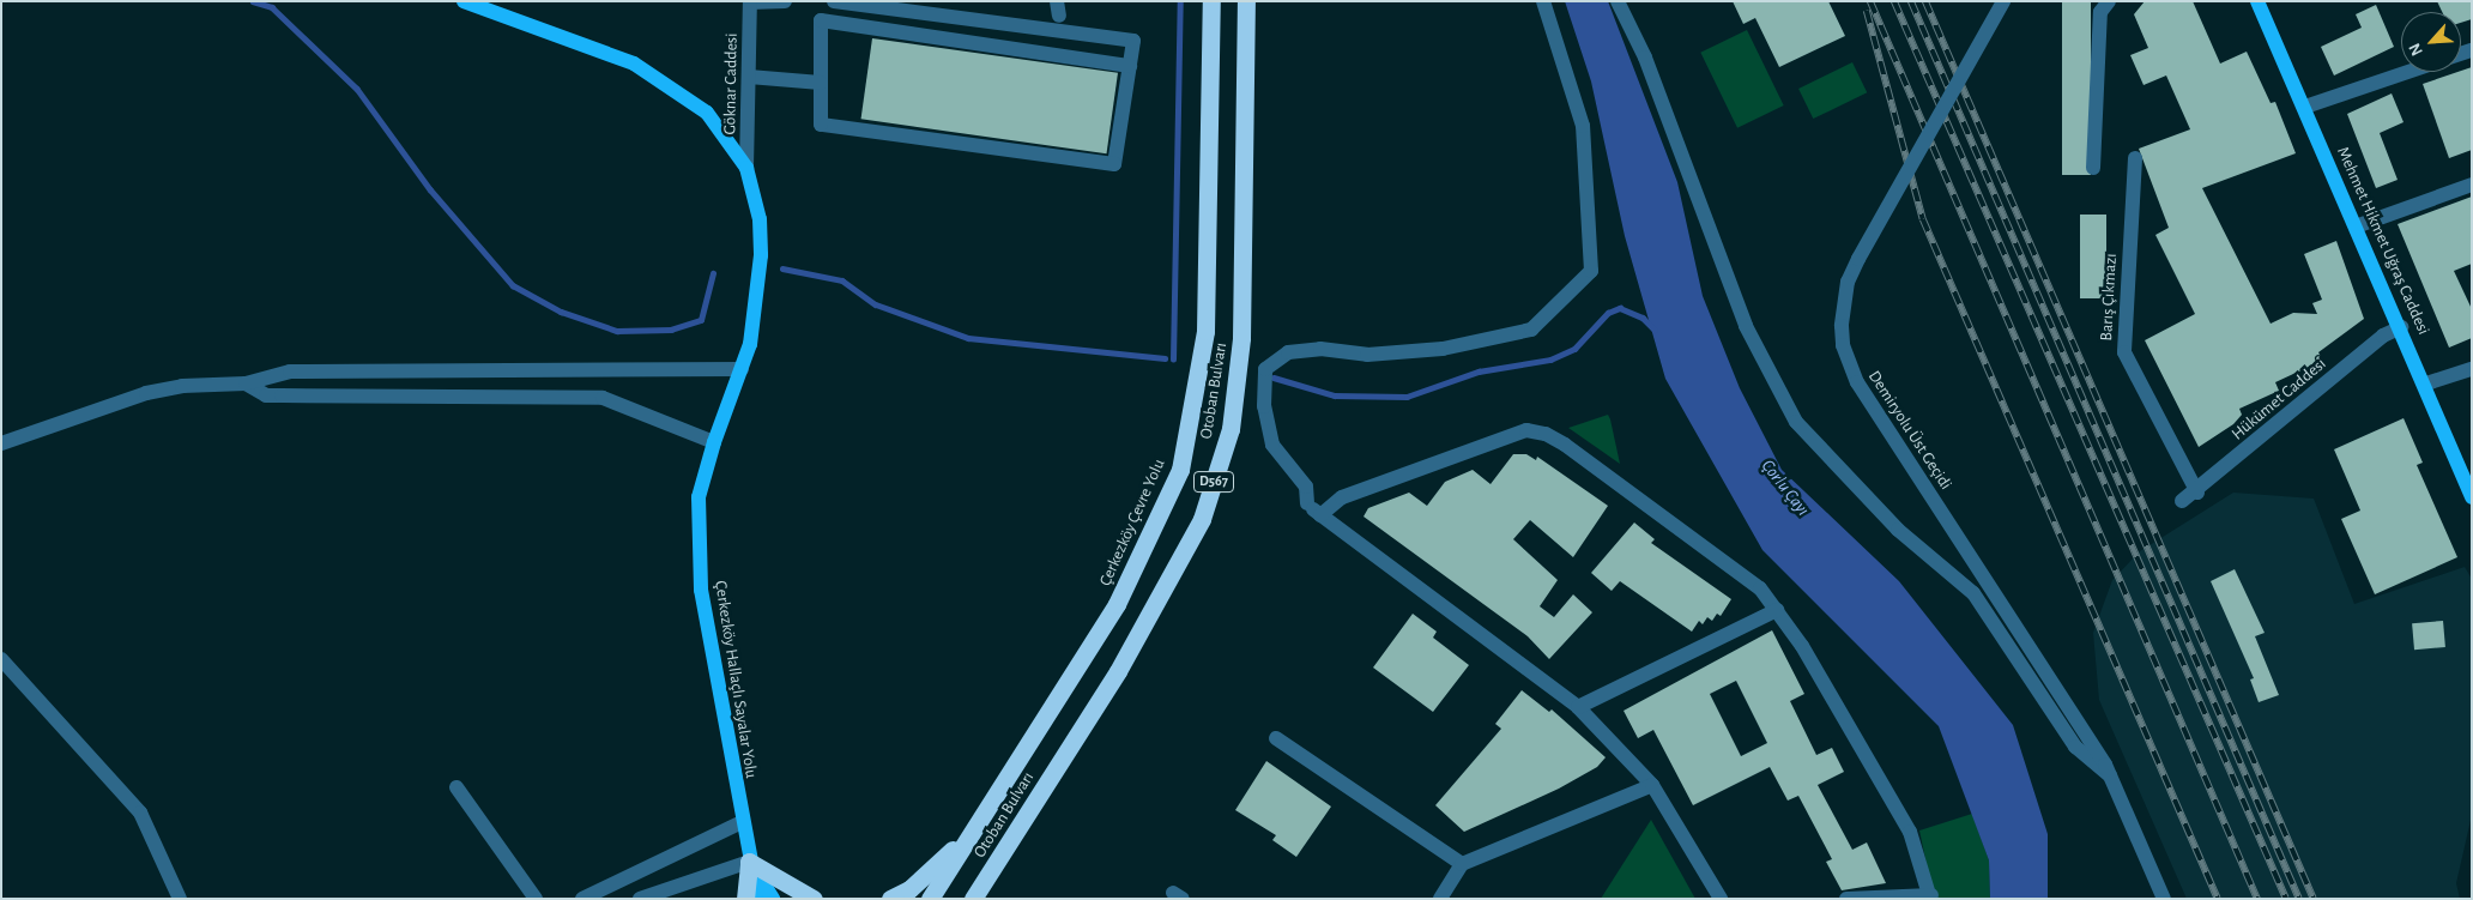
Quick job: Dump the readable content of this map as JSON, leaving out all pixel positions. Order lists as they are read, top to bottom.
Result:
{
  "streets": {
    "highway": ["Otoban Bulvarı", "D567", "Çerkezköy Çevre Yolu"],
    "main road": ["Mehmet Hikmet Uğraş Caddesi", "Çerkezköy Hallaçlı Sayalar Yolu"],
    "street": [
      "Göknar Caddesi",
      "Barış Çıkmazı",
      "Hükümet Caddesi",
      "Demiryolu Üst Geçidi"
    ]
  },
  "crossings": [
    ["Göknar Caddesi", "Çerkezköy Hallaçlı Sayalar Yolu"],
    ["Mehmet Hikmet Uğraş Caddesi", "Hükümet Caddesi"],
    ["Barış Çıkmazı", "Hükümet Caddesi"]
  ],
  "water": ["Çorlu Çayı"],
  "north": "bottom left"
}
